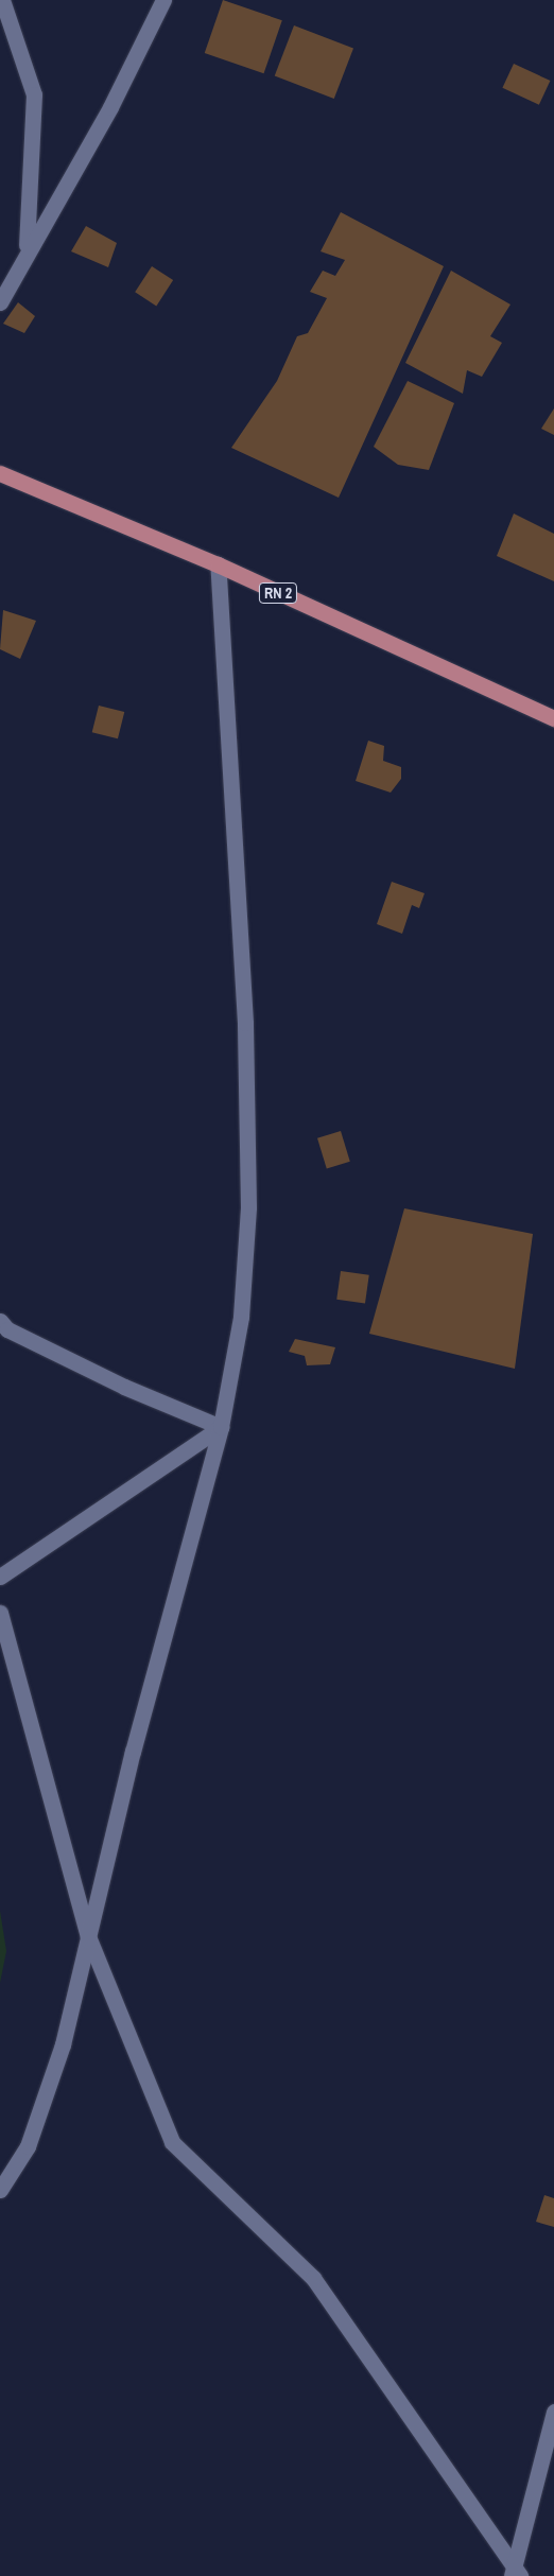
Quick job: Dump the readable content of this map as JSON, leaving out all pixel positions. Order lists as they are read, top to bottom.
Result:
{
  "streets": {
    "highway": ["RN 2"]
  }
}
